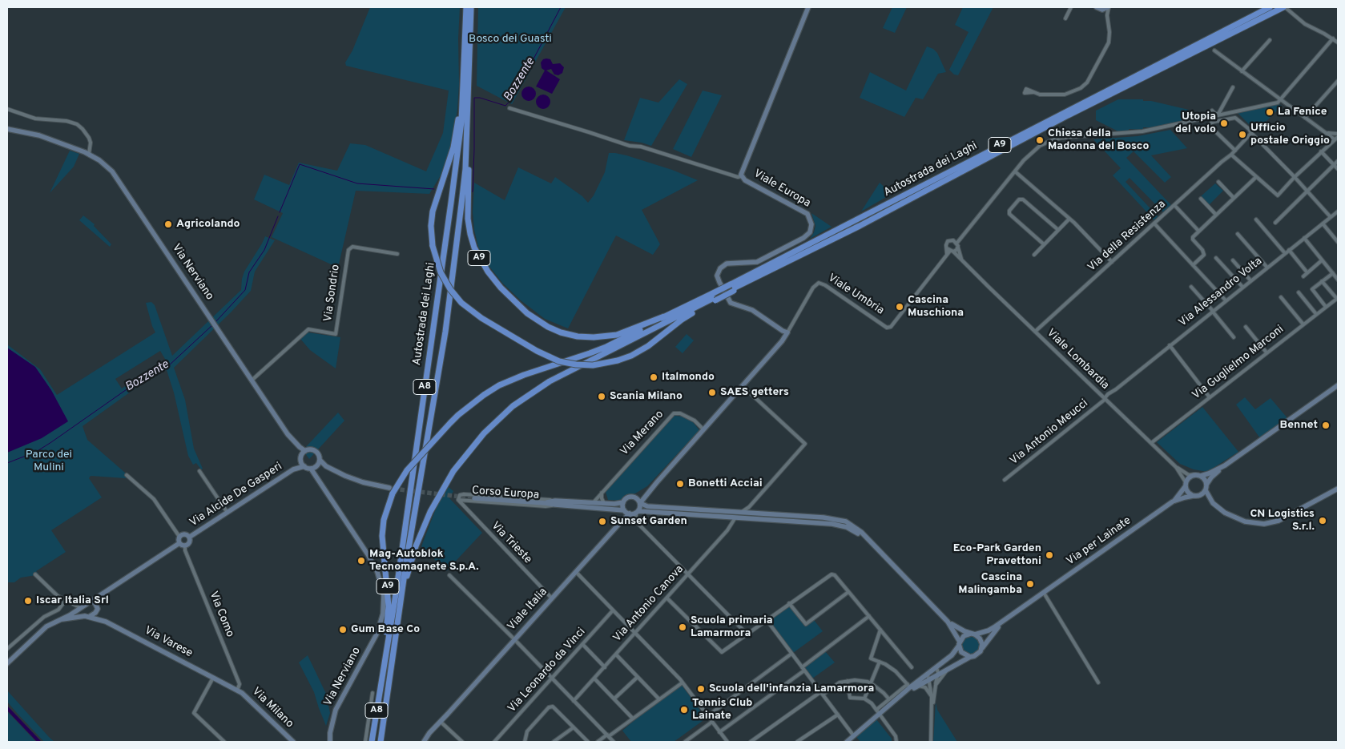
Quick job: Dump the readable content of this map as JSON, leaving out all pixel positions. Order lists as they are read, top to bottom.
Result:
{
  "streets": {
    "highway": ["A9", "Autostrada dei Laghi", "A8"],
    "street": [
      "Viale Europa",
      "Via della Resistenza",
      "Via Nerviano",
      "Via Alessandro Volta",
      "Via Sondrio",
      "Viale Umbria",
      "Viale Lombardia",
      "Via Guglielmo Marconi",
      "Via Antonio Meucci",
      "Via Merano",
      "Corso Europa",
      "Via Alcide De Gasperi",
      "Via per Lainate",
      "Via Trieste",
      "Via Antonio Canova",
      "Viale Italia",
      "Via Como",
      "Via Varese",
      "Via Leonardo da Vinci",
      "Via Milano"
    ]
  },
  "crossings": [
    ["A9", "Autostrada dei Laghi"],
    ["Viale Europa", "Viale Umbria"],
    ["Via della Resistenza", "Viale Lombardia"],
    ["Via Nerviano", "Via Sondrio"],
    ["Via Nerviano", "Via Alcide De Gasperi"],
    ["Via Alessandro Volta", "Viale Lombardia"],
    ["Via Alessandro Volta", "Via Antonio Meucci"],
    ["Viale Umbria", "Viale Lombardia"],
    ["Viale Lombardia", "Via Guglielmo Marconi"],
    ["Viale Lombardia", "Via Antonio Meucci"],
    ["Viale Lombardia", "Via per Lainate"],
    ["Via Merano", "Corso Europa"],
    ["Corso Europa", "Via Trieste"],
    ["Corso Europa", "Viale Italia"],
    ["Via Alcide De Gasperi", "Via Como"],
    ["Via Trieste", "Viale Italia"],
    ["Via Como", "Via Varese"],
    ["Via Como", "Via Milano"],
    ["Via Varese", "Via Milano"]
  ],
  "water": ["Bozzente"],
  "parks": ["Bosco dei Guasti", "Parco dei Mulini"],
  "places": [
    "La Fenice",
    "Utopia del volo",
    "Ufficio postale Origgio",
    "Chiesa della Madonna del Bosco",
    "Agricolando",
    "Cascina Muschiona",
    "Italmondo",
    "SAES getters",
    "Scania Milano",
    "Bennet",
    "Bonetti Acciai",
    "CN Logistics S.r.l.",
    "Sunset Garden",
    "Eco-Park Garden Pravettoni",
    "Mag-Autoblok Tecnomagnete S.p.A.",
    "Cascina Malingamba",
    "Iscar Italia Srl",
    "Scuola primaria Lamarmora",
    "Gum Base Co",
    "Scuola dell'infanzia Lamarmora",
    "Tennis Club Lainate"
  ]
}
